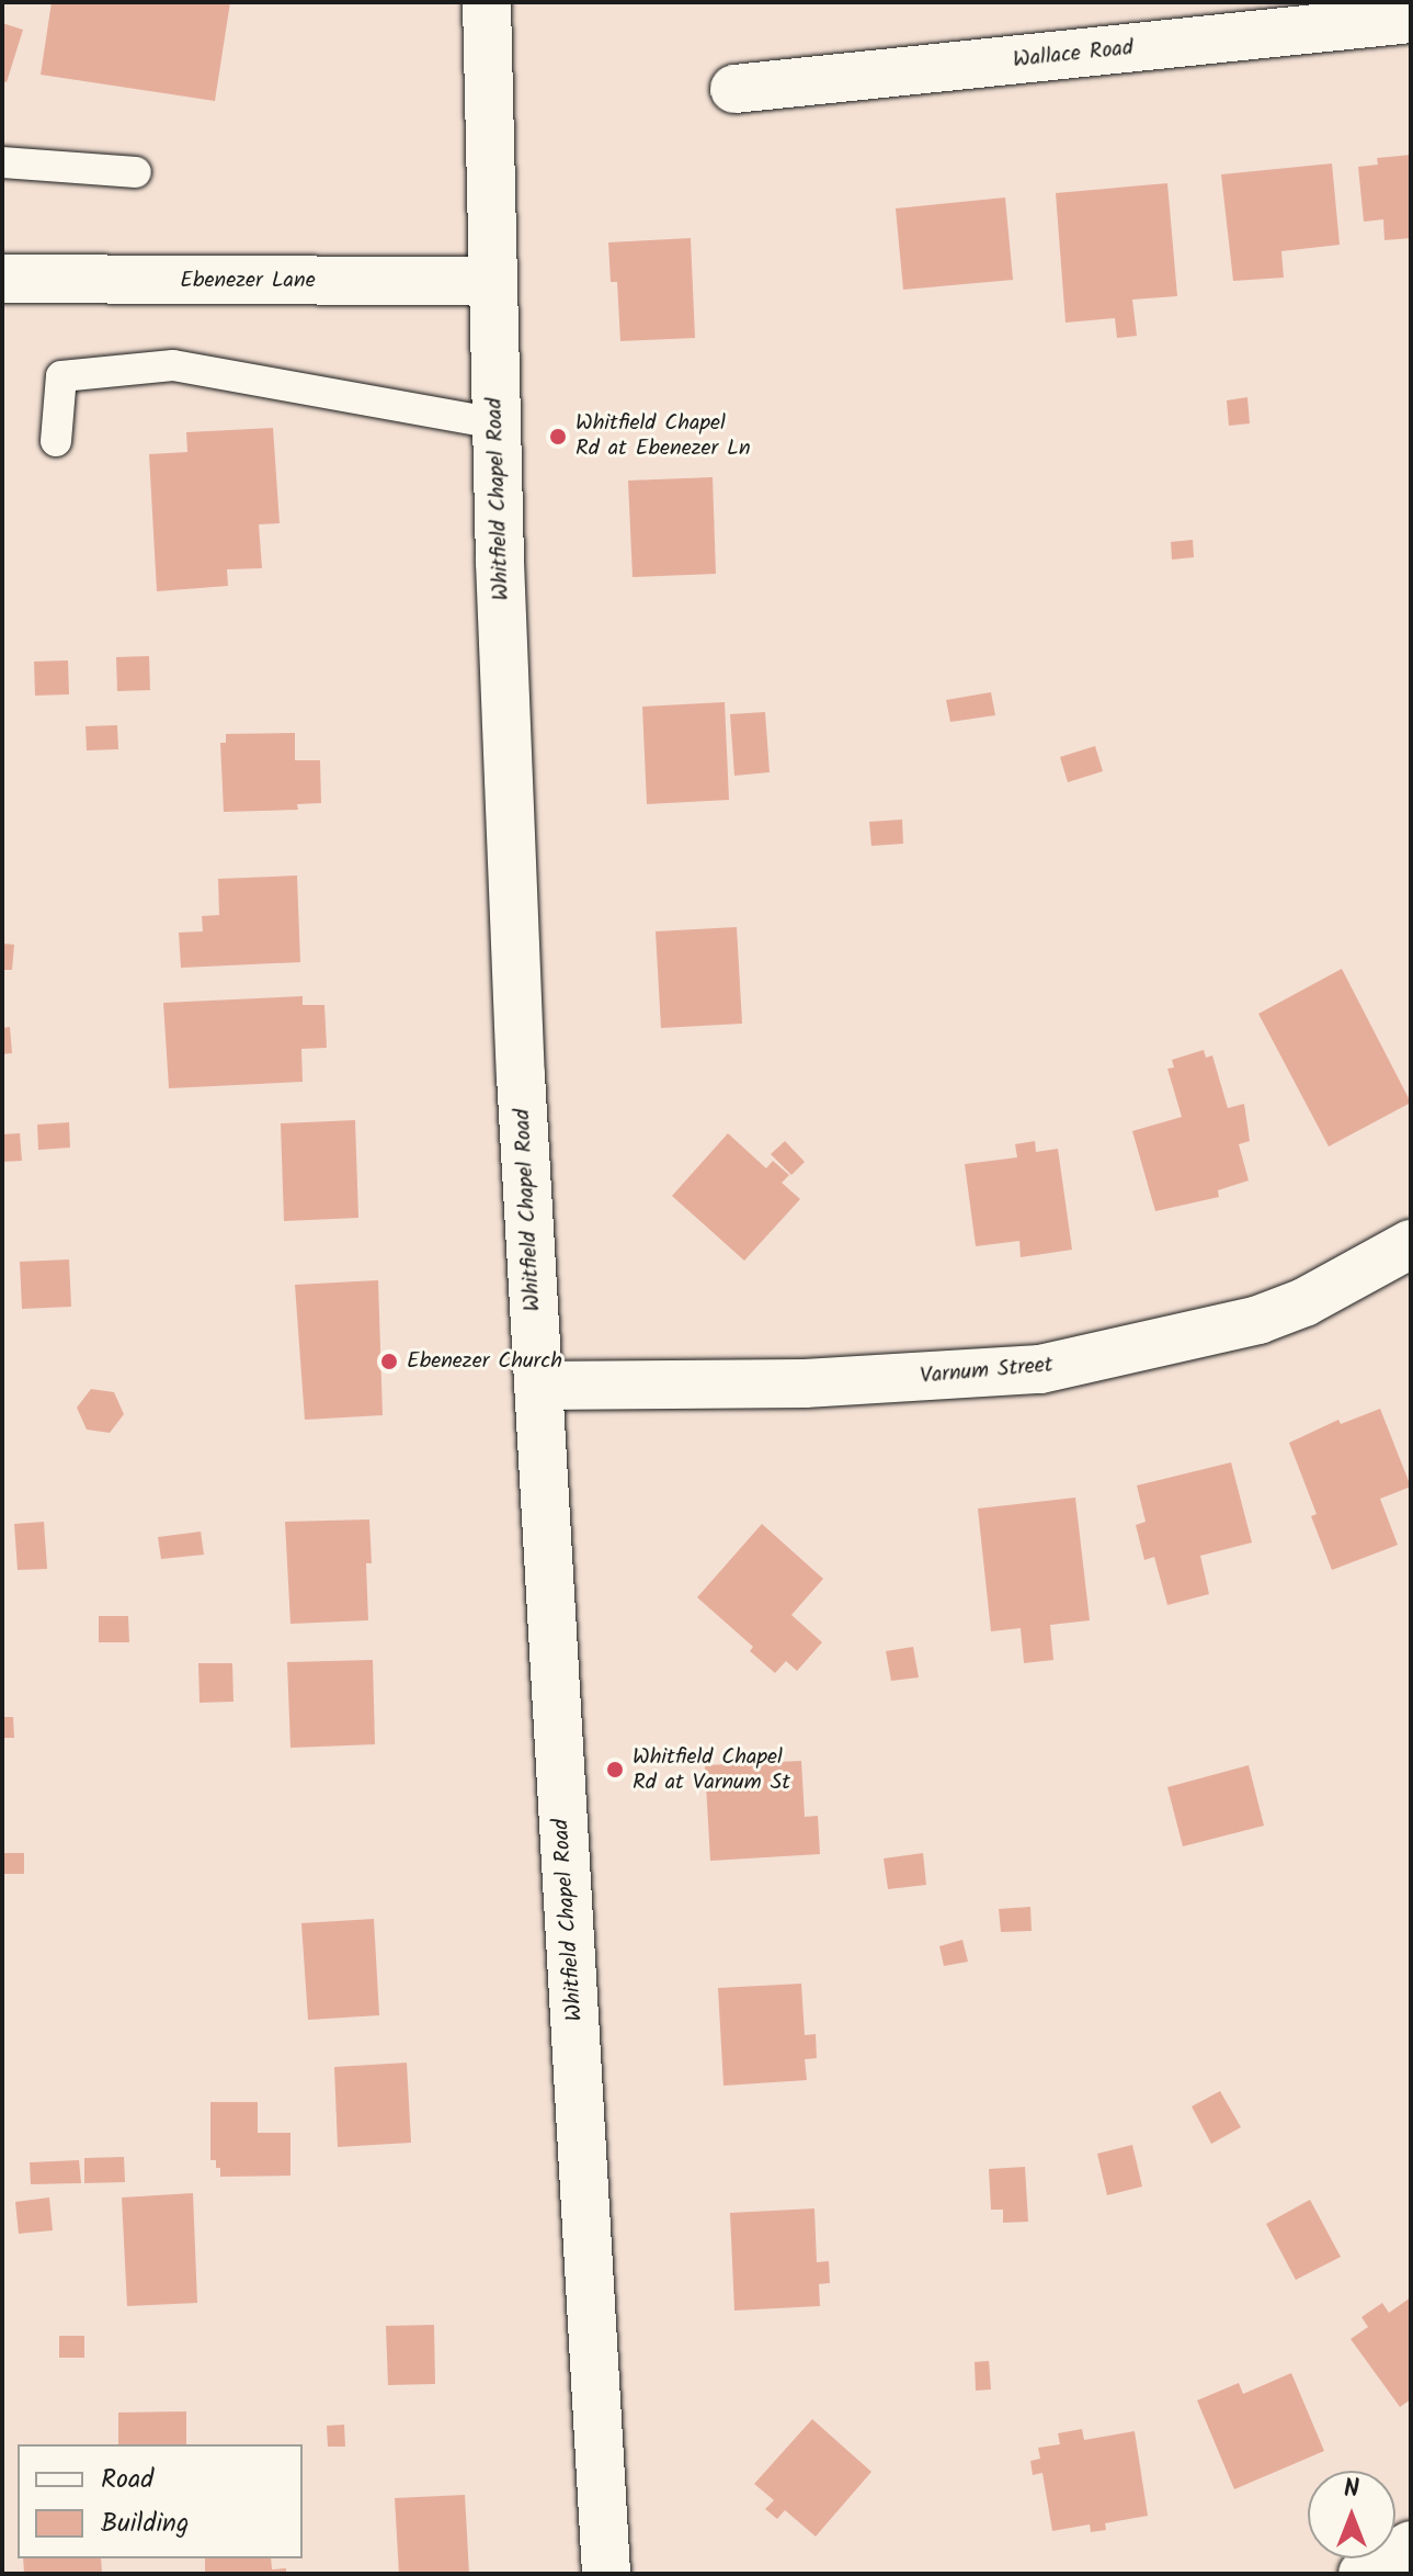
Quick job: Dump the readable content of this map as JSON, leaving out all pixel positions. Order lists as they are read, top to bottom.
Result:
{
  "streets": {
    "street": [
      "Wallace Road",
      "Ebenezer Lane",
      "Whitfield Chapel Road",
      "Varnum Street"
    ]
  },
  "crossings": [
    ["Ebenezer Lane", "Whitfield Chapel Road"],
    ["Whitfield Chapel Road", "Varnum Street"]
  ],
  "places": ["Whitfield Chapel Rd at Ebenezer Ln", "Ebenezer Church", "Whitfield Chapel Rd at Varnum St"],
  "legend": ["Road", "Building"],
  "north": "top"
}
